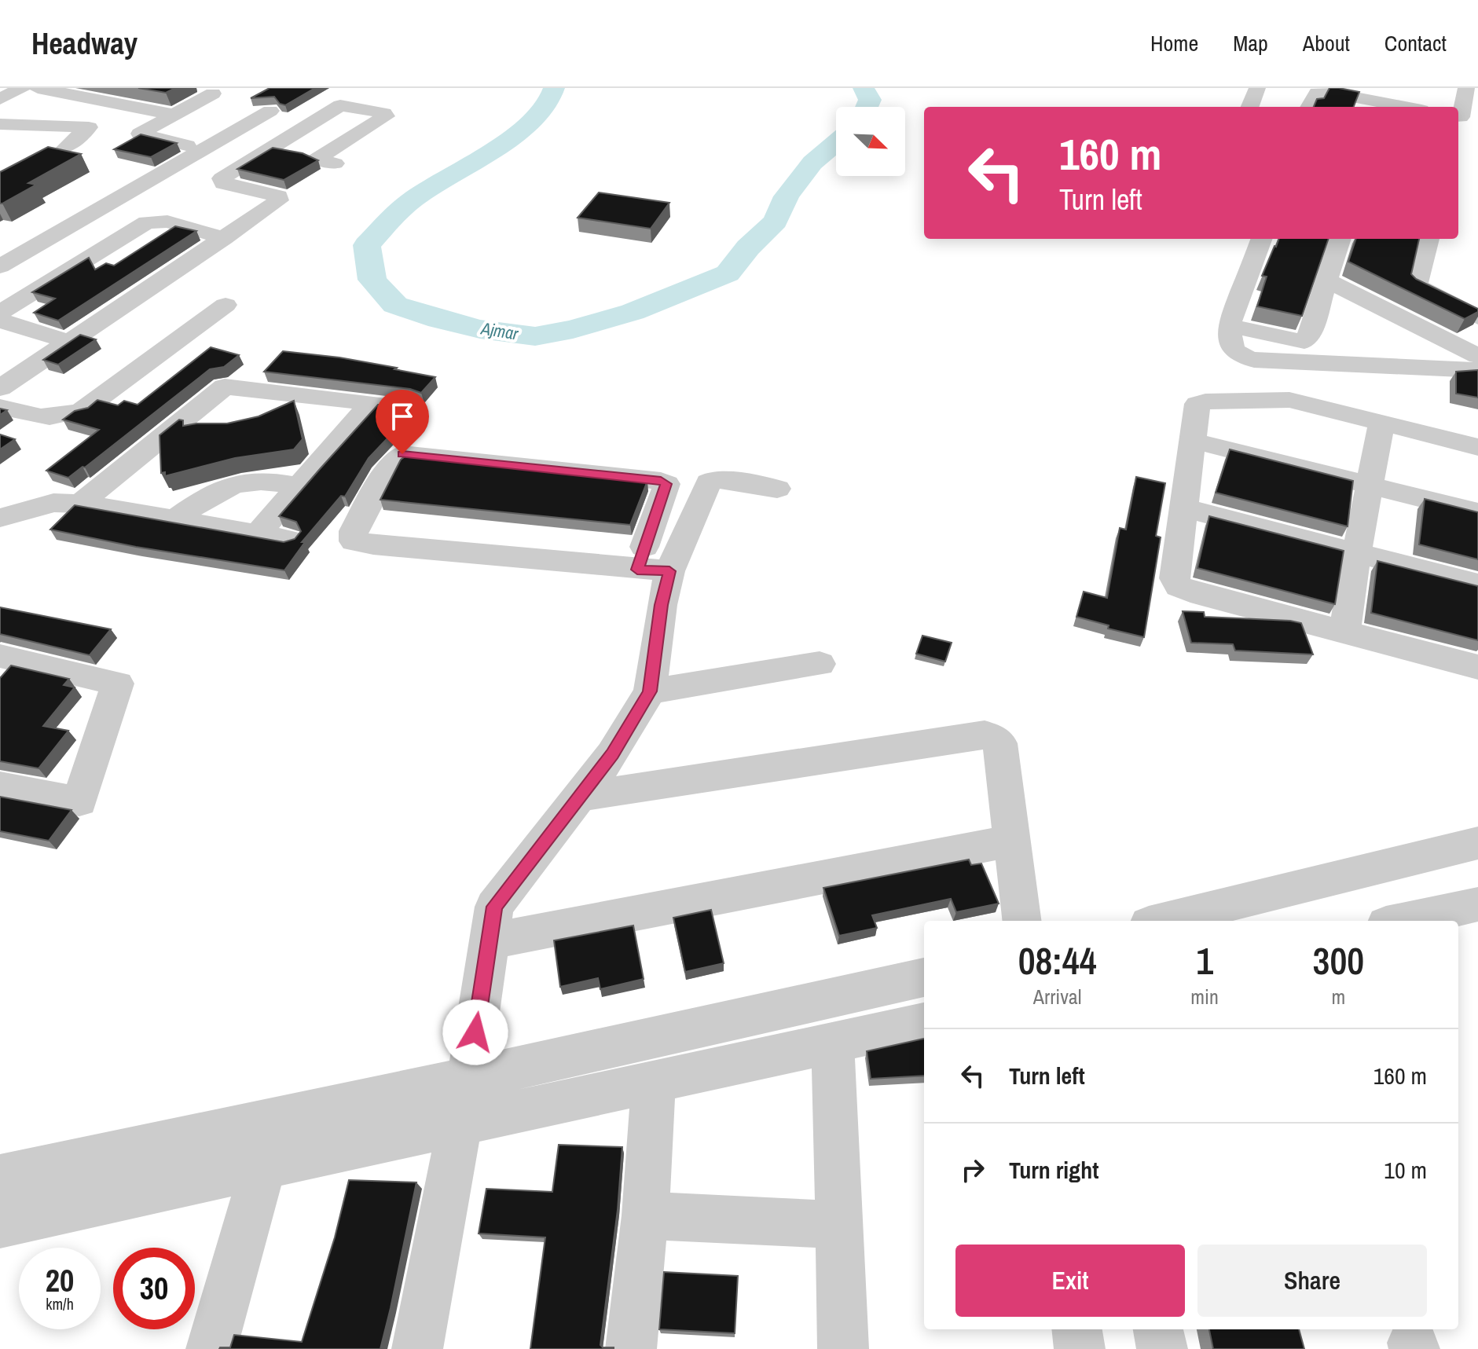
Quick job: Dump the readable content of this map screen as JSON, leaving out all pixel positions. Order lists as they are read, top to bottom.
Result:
{
  "water": ["Ajmar"],
  "north": "bottom right",
  "page": {
    "header": "Headway",
    "nav": [
      "Home",
      "Map",
      "About",
      "Contact"
    ],
    "turn": ["160 m", "Turn left"],
    "eta": [
      "08:44",
      "Arrival",
      "1",
      "min",
      "300",
      "m"
    ],
    "list": [
      {
        "name": "Turn left",
        "value": "160 m"
      },
      {
        "name": "Turn right",
        "value": "10 m"
      }
    ],
    "buttons": ["Exit", "Share"],
    "speed": "20 km/h",
    "limit": "30"
  }
}
